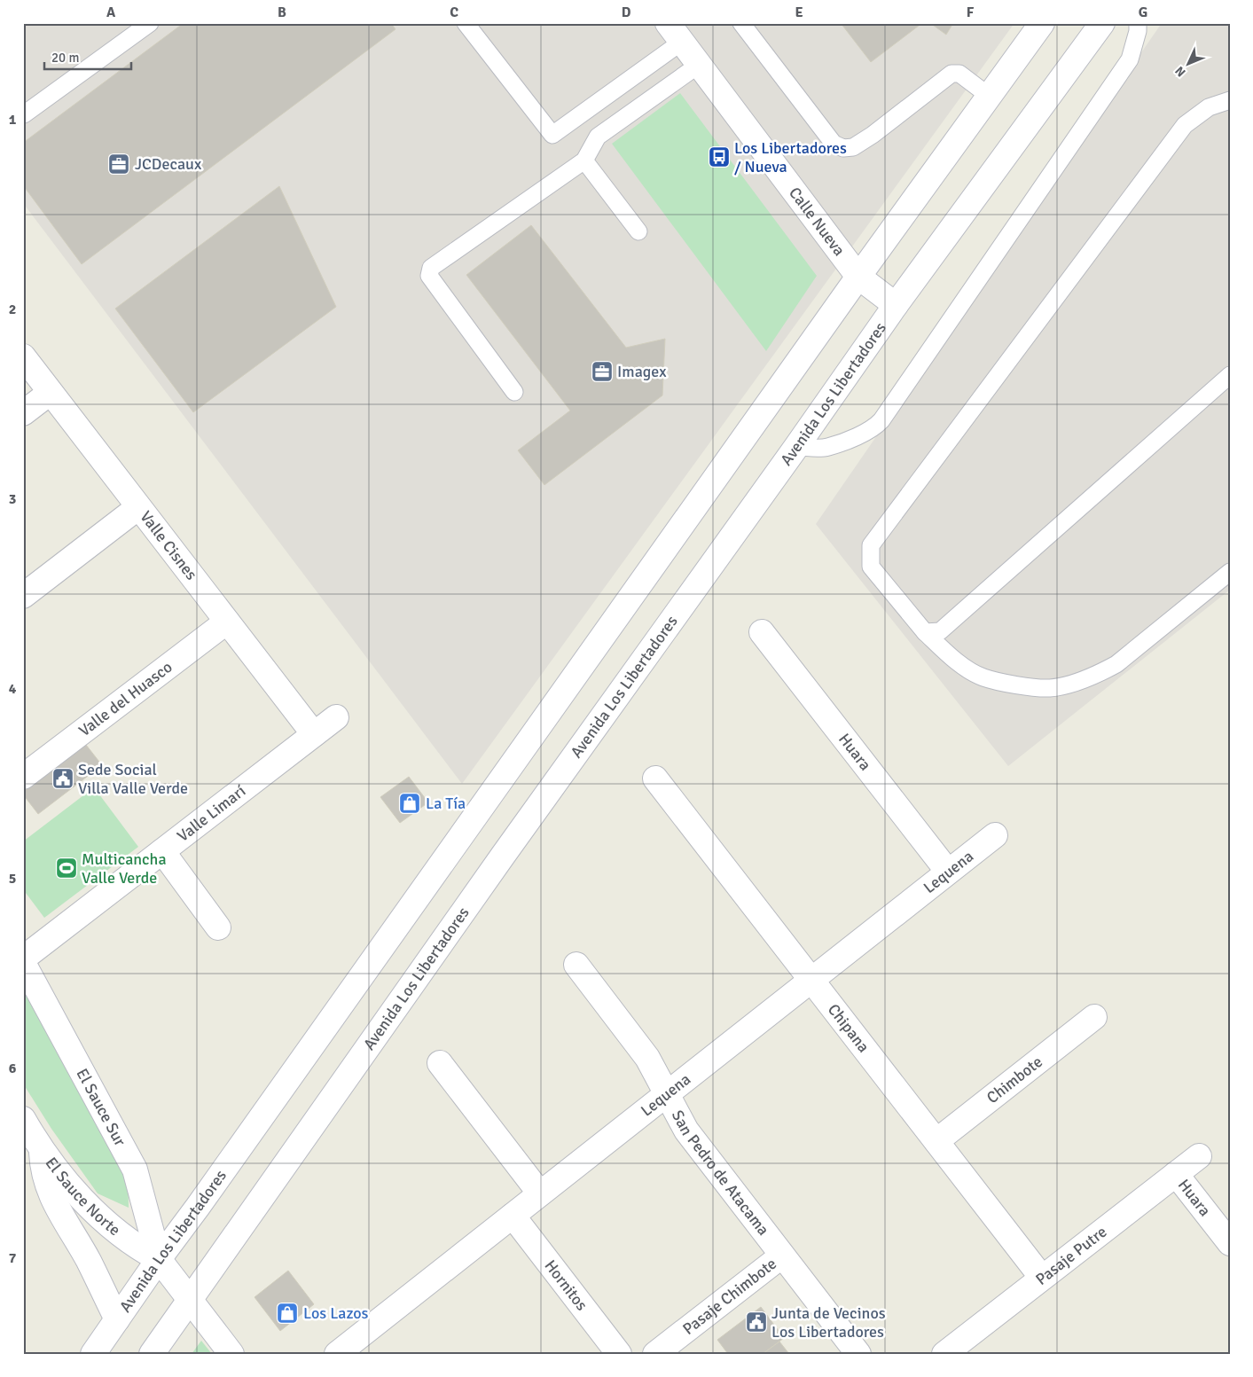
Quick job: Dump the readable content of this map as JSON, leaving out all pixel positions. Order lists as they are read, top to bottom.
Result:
{
  "streets": {
    "street": [
      "Calle Nueva",
      "Avenida Los Libertadores",
      "Valle Cisnes",
      "Valle del Huasco",
      "Huara",
      "Valle Limarí",
      "Lequena",
      "Chipana",
      "Chimbote",
      "El Sauce Sur",
      "San Pedro de Atacama",
      "El Sauce Norte",
      "Pasaje Putre",
      "Hornitos",
      "Pasaje Chimbote"
    ]
  },
  "crossings": [
    ["Calle Nueva", "Avenida Los Libertadores"],
    ["Avenida Los Libertadores", "El Sauce Sur"],
    ["Avenida Los Libertadores", "El Sauce Norte"],
    ["Valle Cisnes", "Valle del Huasco"],
    ["Valle Cisnes", "Valle Limarí"],
    ["Huara", "Lequena"],
    ["Huara", "Pasaje Putre"],
    ["Lequena", "Chipana"],
    ["Lequena", "San Pedro de Atacama"],
    ["Lequena", "Hornitos"],
    ["Chipana", "Chimbote"],
    ["Chipana", "Pasaje Putre"],
    ["El Sauce Sur", "El Sauce Norte"],
    ["San Pedro de Atacama", "Pasaje Chimbote"]
  ],
  "places": {
    "bus stop": ["Los Libertadores / Nueva"],
    "office": ["JCDecaux", "Imagex"],
    "public building": ["Sede Social Villa Valle Verde", "Junta de Vecinos Los Libertadores"],
    "shop": ["La Tía", "Los Lazos"],
    "sports": ["Multicancha Valle Verde"]
  },
  "scale_bar": "20 m",
  "north": "bottom left",
  "grid": {
    "columns": [
      "A",
      "B",
      "C",
      "D",
      "E",
      "F",
      "G"
    ],
    "rows": [
      "1",
      "2",
      "3",
      "4",
      "5",
      "6",
      "7"
    ]
  }
}
